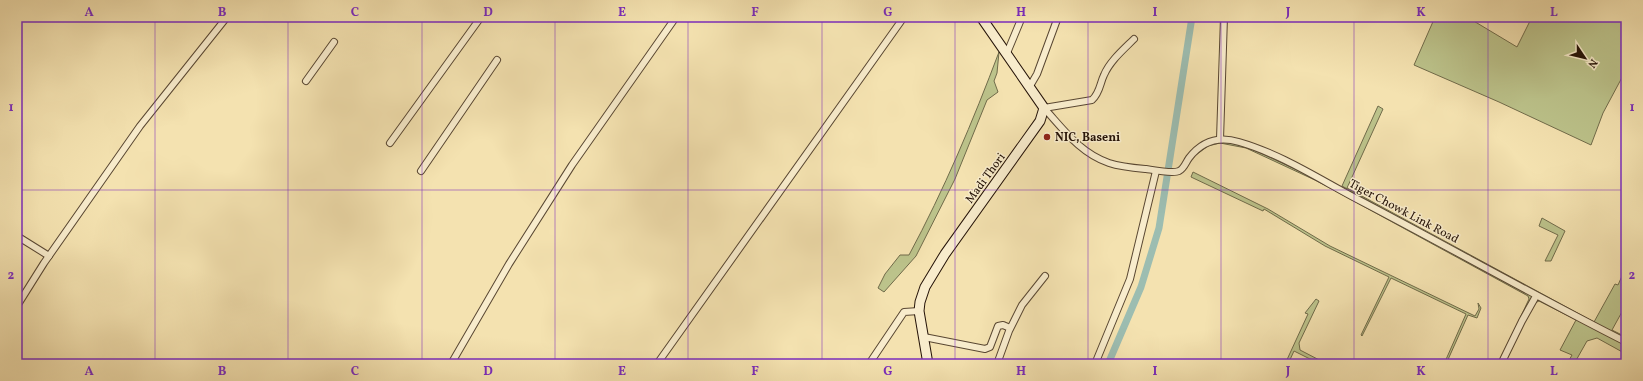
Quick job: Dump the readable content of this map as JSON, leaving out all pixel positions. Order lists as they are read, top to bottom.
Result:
{
  "streets": {
    "main road": ["Madi Thori"],
    "street": ["Tiger Chowk Link Road"]
  },
  "places": ["NIC, Baseni"],
  "north": "bottom right",
  "grid": {
    "columns": [
      "A",
      "B",
      "C",
      "D",
      "E",
      "F",
      "G",
      "H",
      "I",
      "J",
      "K",
      "L"
    ],
    "rows": ["1", "2"]
  }
}
